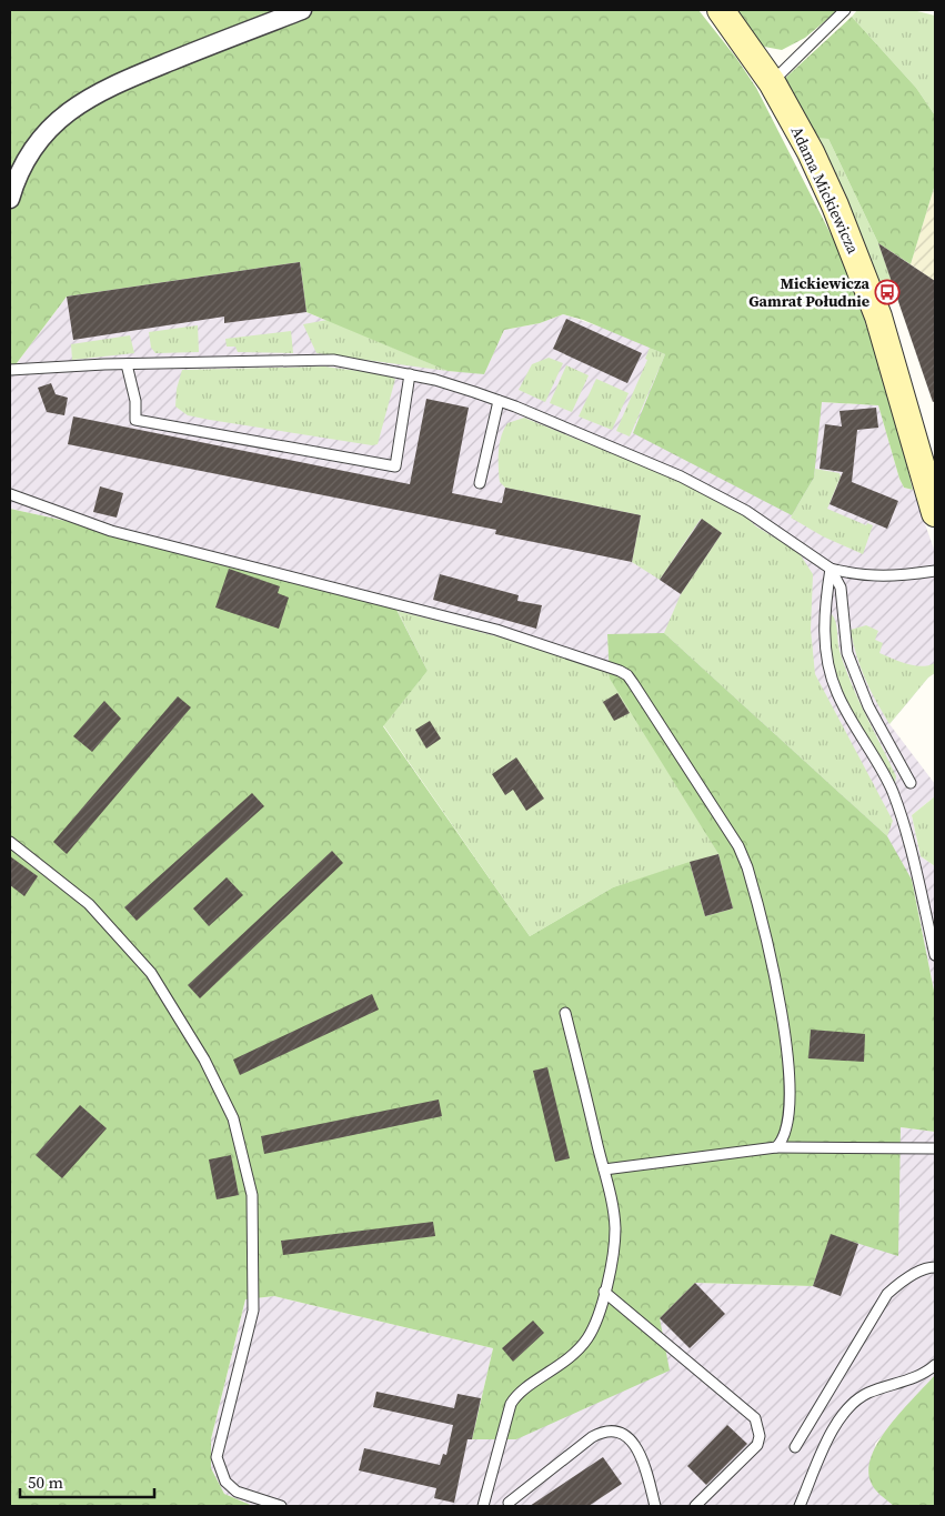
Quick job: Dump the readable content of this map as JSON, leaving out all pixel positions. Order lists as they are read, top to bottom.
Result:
{
  "streets": {
    "street": ["Adama Mickiewicza"]
  },
  "places": {
    "bus stop": ["Mickiewicza Gamrat Południe"]
  },
  "scale_bar": "50 m"
}
